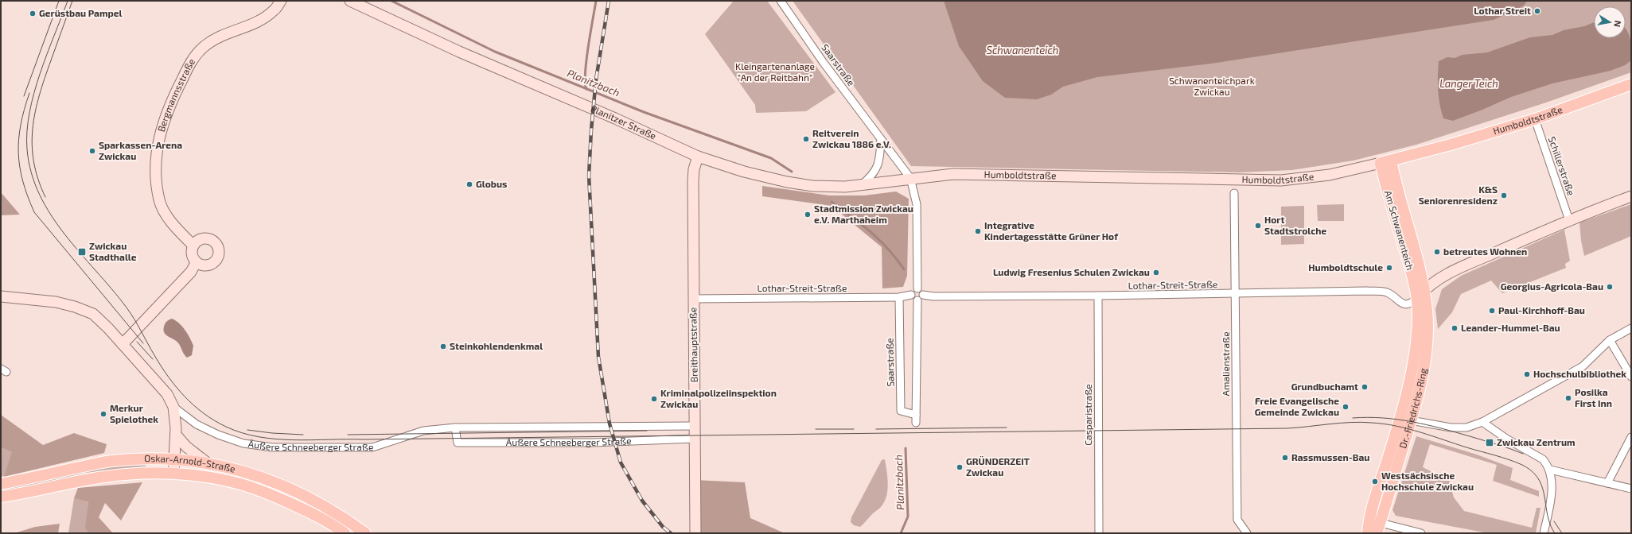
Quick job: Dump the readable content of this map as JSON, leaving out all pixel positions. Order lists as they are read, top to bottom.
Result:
{
  "streets": {
    "main road": [
      "Bergmannsstraße",
      "Humboldtstraße",
      "Planitzer Straße",
      "Am Schwanenteich",
      "Breithauptstraße",
      "Dr.-Friedrichs-Ring",
      "Äußere Schneeberger Straße",
      "Oskar-Arnold-Straße"
    ],
    "street": [
      "Saarstraße",
      "Schillerstraße",
      "Lothar-Streit-Straße",
      "Amalienstraße",
      "Casparistraße"
    ]
  },
  "crossings": [
    ["Saarstraße", "Humboldtstraße"],
    ["Saarstraße", "Planitzer Straße"],
    ["Saarstraße", "Lothar-Streit-Straße"],
    ["Humboldtstraße", "Planitzer Straße"],
    ["Humboldtstraße", "Schillerstraße"],
    ["Humboldtstraße", "Am Schwanenteich"],
    ["Planitzer Straße", "Breithauptstraße"],
    ["Am Schwanenteich", "Lothar-Streit-Straße"],
    ["Am Schwanenteich", "Dr.-Friedrichs-Ring"],
    ["Lothar-Streit-Straße", "Breithauptstraße"],
    ["Lothar-Streit-Straße", "Amalienstraße"],
    ["Lothar-Streit-Straße", "Dr.-Friedrichs-Ring"],
    ["Lothar-Streit-Straße", "Casparistraße"],
    ["Breithauptstraße", "Äußere Schneeberger Straße"],
    ["Äußere Schneeberger Straße", "Oskar-Arnold-Straße"]
  ],
  "water": ["Schwanenteich", "Planitzbach", "Langer Teich"],
  "parks": ["Kleingartenanlage \"An der Reitbahn\"", "Schwanenteichpark Zwickau"],
  "places": {
    "other": [
      "Lothar Streit",
      "Gerüstbau Pampel",
      "Reitverein Zwickau 1886 e.V.",
      "Sparkassen-Arena Zwickau",
      "Globus",
      "K&S Seniorenresidenz",
      "Stadtmission Zwickau e.V. Marthaheim",
      "Hort Stadtstrolche",
      "Integrative Kindertagesstätte Grüner Hof",
      "betreutes Wohnen",
      "Humboldtschule",
      "Ludwig Fresenius Schulen Zwickau",
      "Georgius-Agricola-Bau",
      "Paul-Kirchhoff-Bau",
      "Leander-Hummel-Bau",
      "Steinkohlendenkmal",
      "Hochschulbibliothek",
      "Grundbuchamt",
      "Posilka First Inn",
      "Kriminalpolizeiinspektion Zwickau",
      "Freie Evangelische Gemeinde Zwickau",
      "Merkur Spielothek",
      "Rassmussen-Bau",
      "GRÜNDERZEIT Zwickau",
      "Westsächsische Hochschule Zwickau"
    ],
    "transit": ["Zwickau Stadthalle", "Zwickau Zentrum"]
  },
  "north": "right"
}
